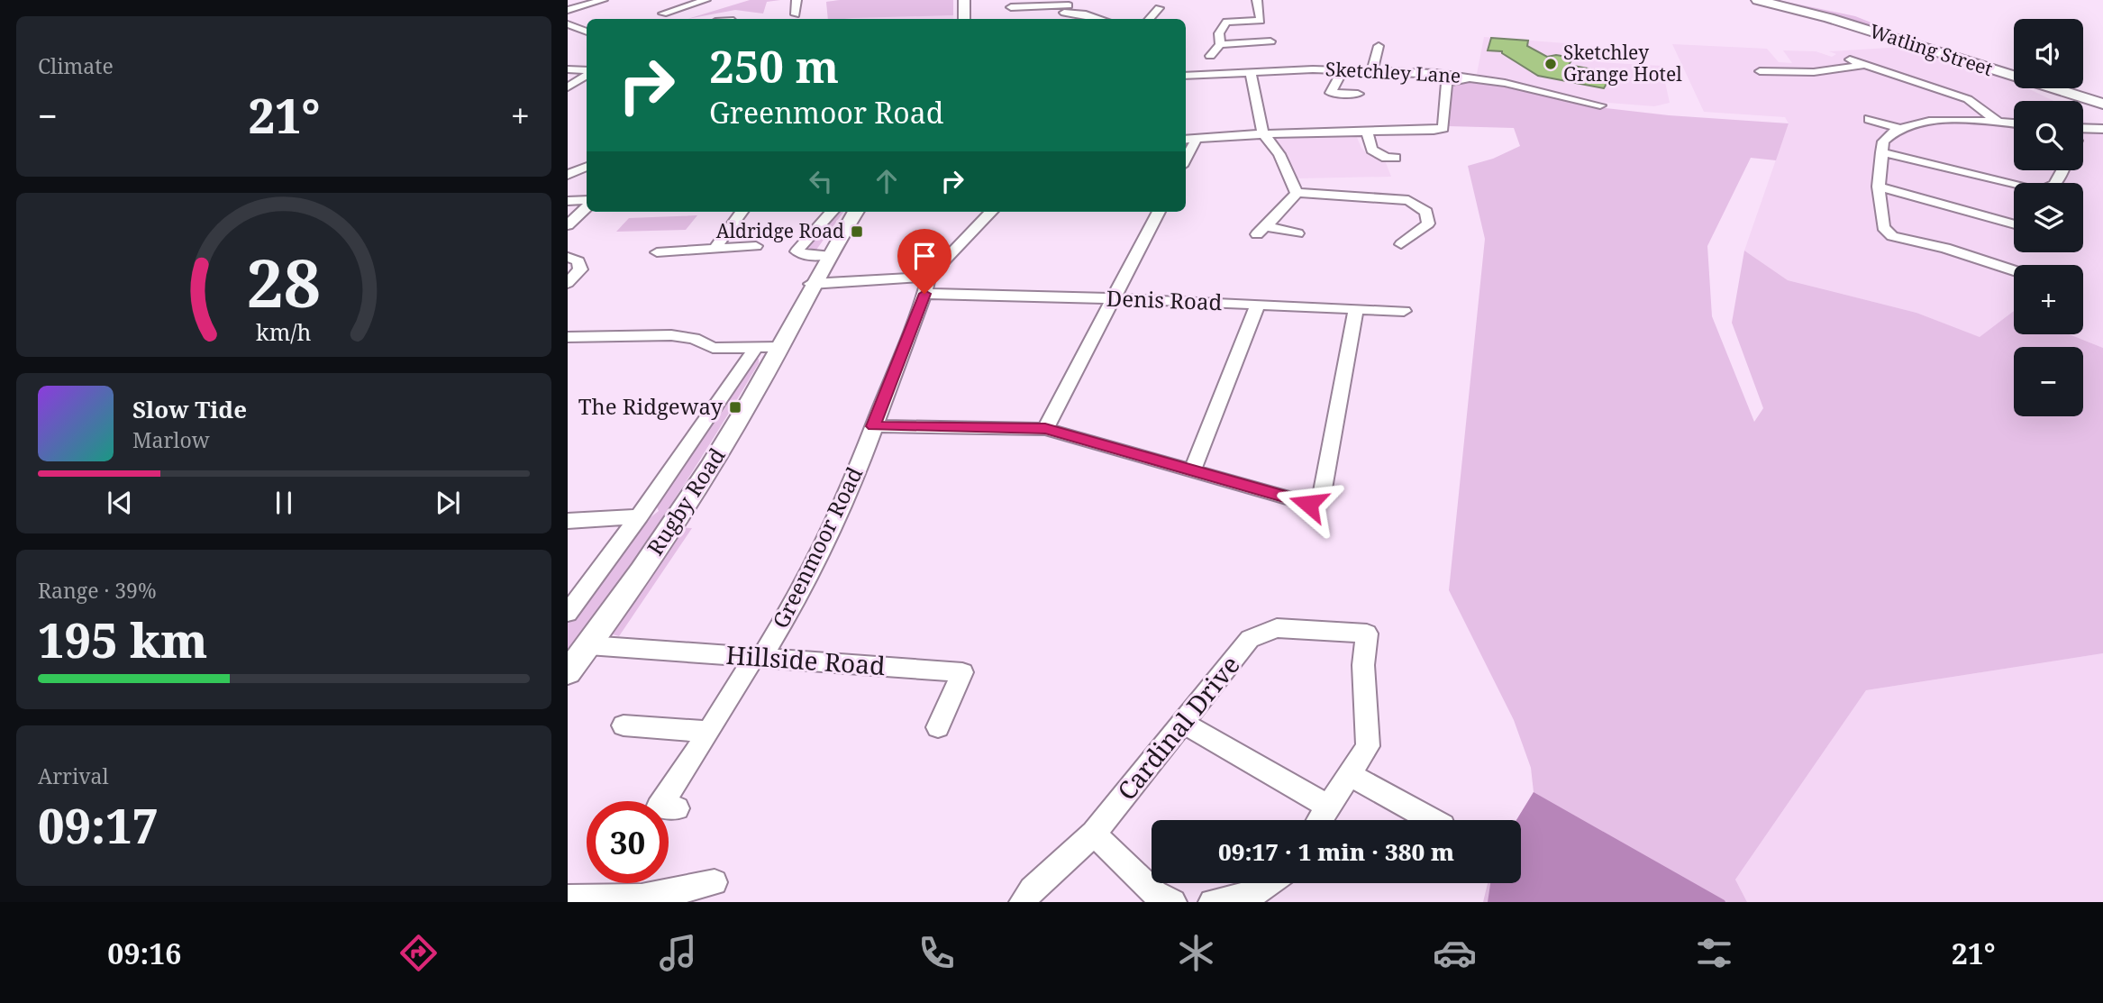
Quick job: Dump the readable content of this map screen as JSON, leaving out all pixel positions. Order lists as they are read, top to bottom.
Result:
{
  "streets": {
    "highway": ["Watling Street"],
    "main road": ["Rugby Road"],
    "street": [
      "Sketchley Lane",
      "Denis Road",
      "Greenmoor Road",
      "Hillside Road",
      "Cardinal Drive"
    ]
  },
  "crossings": [
    ["Denis Road", "Greenmoor Road"],
    ["Rugby Road", "Hillside Road"],
    ["Greenmoor Road", "Hillside Road"]
  ],
  "places": {
    "other": ["Sketchley Grange Hotel"],
    "transit": ["Aldridge Road", "The Ridgeway"]
  },
  "page": {
    "tile": [
      "Climate",
      ["Range · 39%", "195 km"],
      ["Arrival", "09:17"]
    ],
    "map_buttons": ["+", "−"],
    "turn": ["250 m", "Greenmoor Road"],
    "heat": ["−", "21°", "+"],
    "song": ["Slow Tide", "Marlow"],
    "limit": "30",
    "trip": "09:17 · 1 min · 380 m",
    "tabs": ["09:16", "21°"],
    "gauge": ["28", "km/h"]
  }
}
